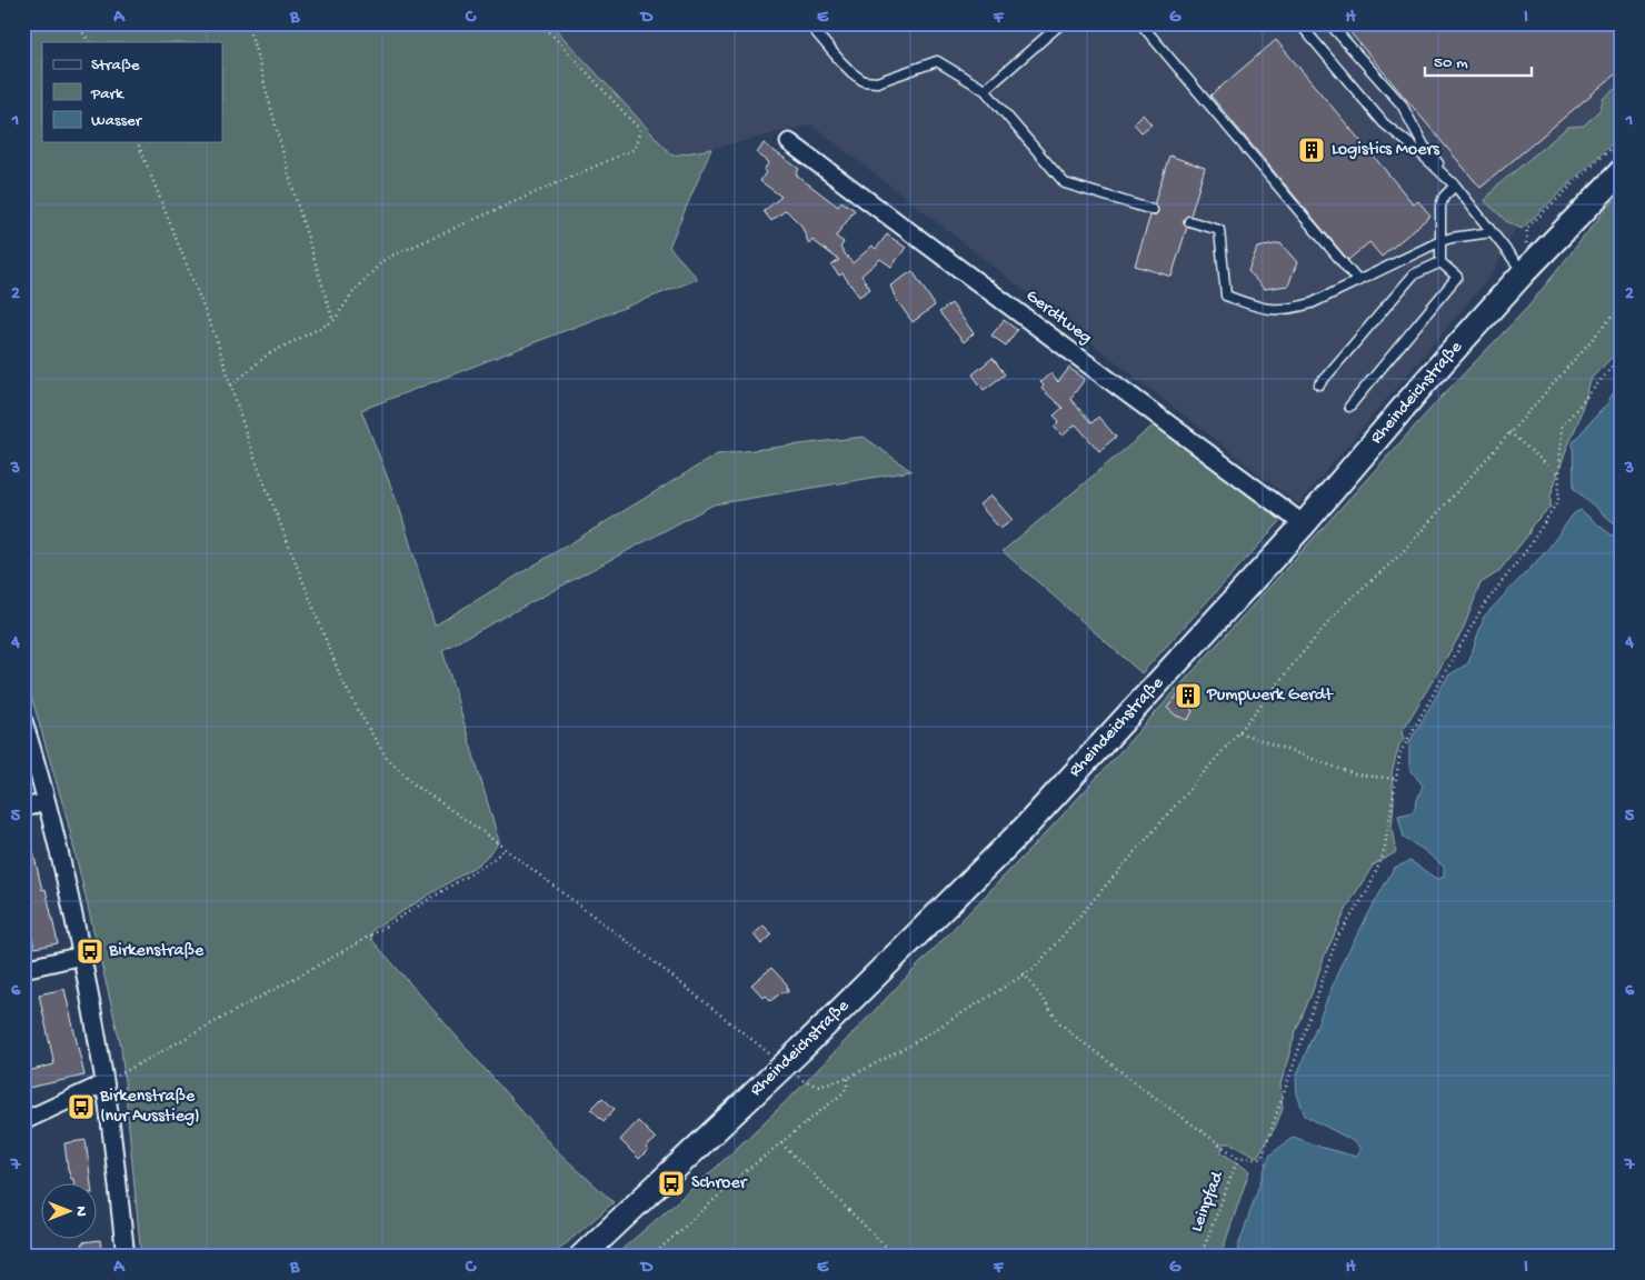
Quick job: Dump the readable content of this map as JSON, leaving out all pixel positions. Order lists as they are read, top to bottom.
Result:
{
  "streets": {
    "main road": ["Rheindeichstraße"],
    "street": ["Gerdtweg"],
    "path": ["Leinpfad"]
  },
  "crossings": [
    ["Gerdtweg", "Rheindeichstraße"]
  ],
  "places": {
    "building": ["Logistics Moers", "Pumpwerk Gerdt"],
    "bus stop": ["Birkenstraße", "Birkenstraße (nur Ausstieg)", "Schroer"]
  },
  "legend": ["Straße", "Park", "Wasser"],
  "scale_bar": "50 m",
  "north": "right",
  "grid": {
    "columns": [
      "A",
      "B",
      "C",
      "D",
      "E",
      "F",
      "G",
      "H",
      "I"
    ],
    "rows": [
      "1",
      "2",
      "3",
      "4",
      "5",
      "6",
      "7"
    ]
  }
}
